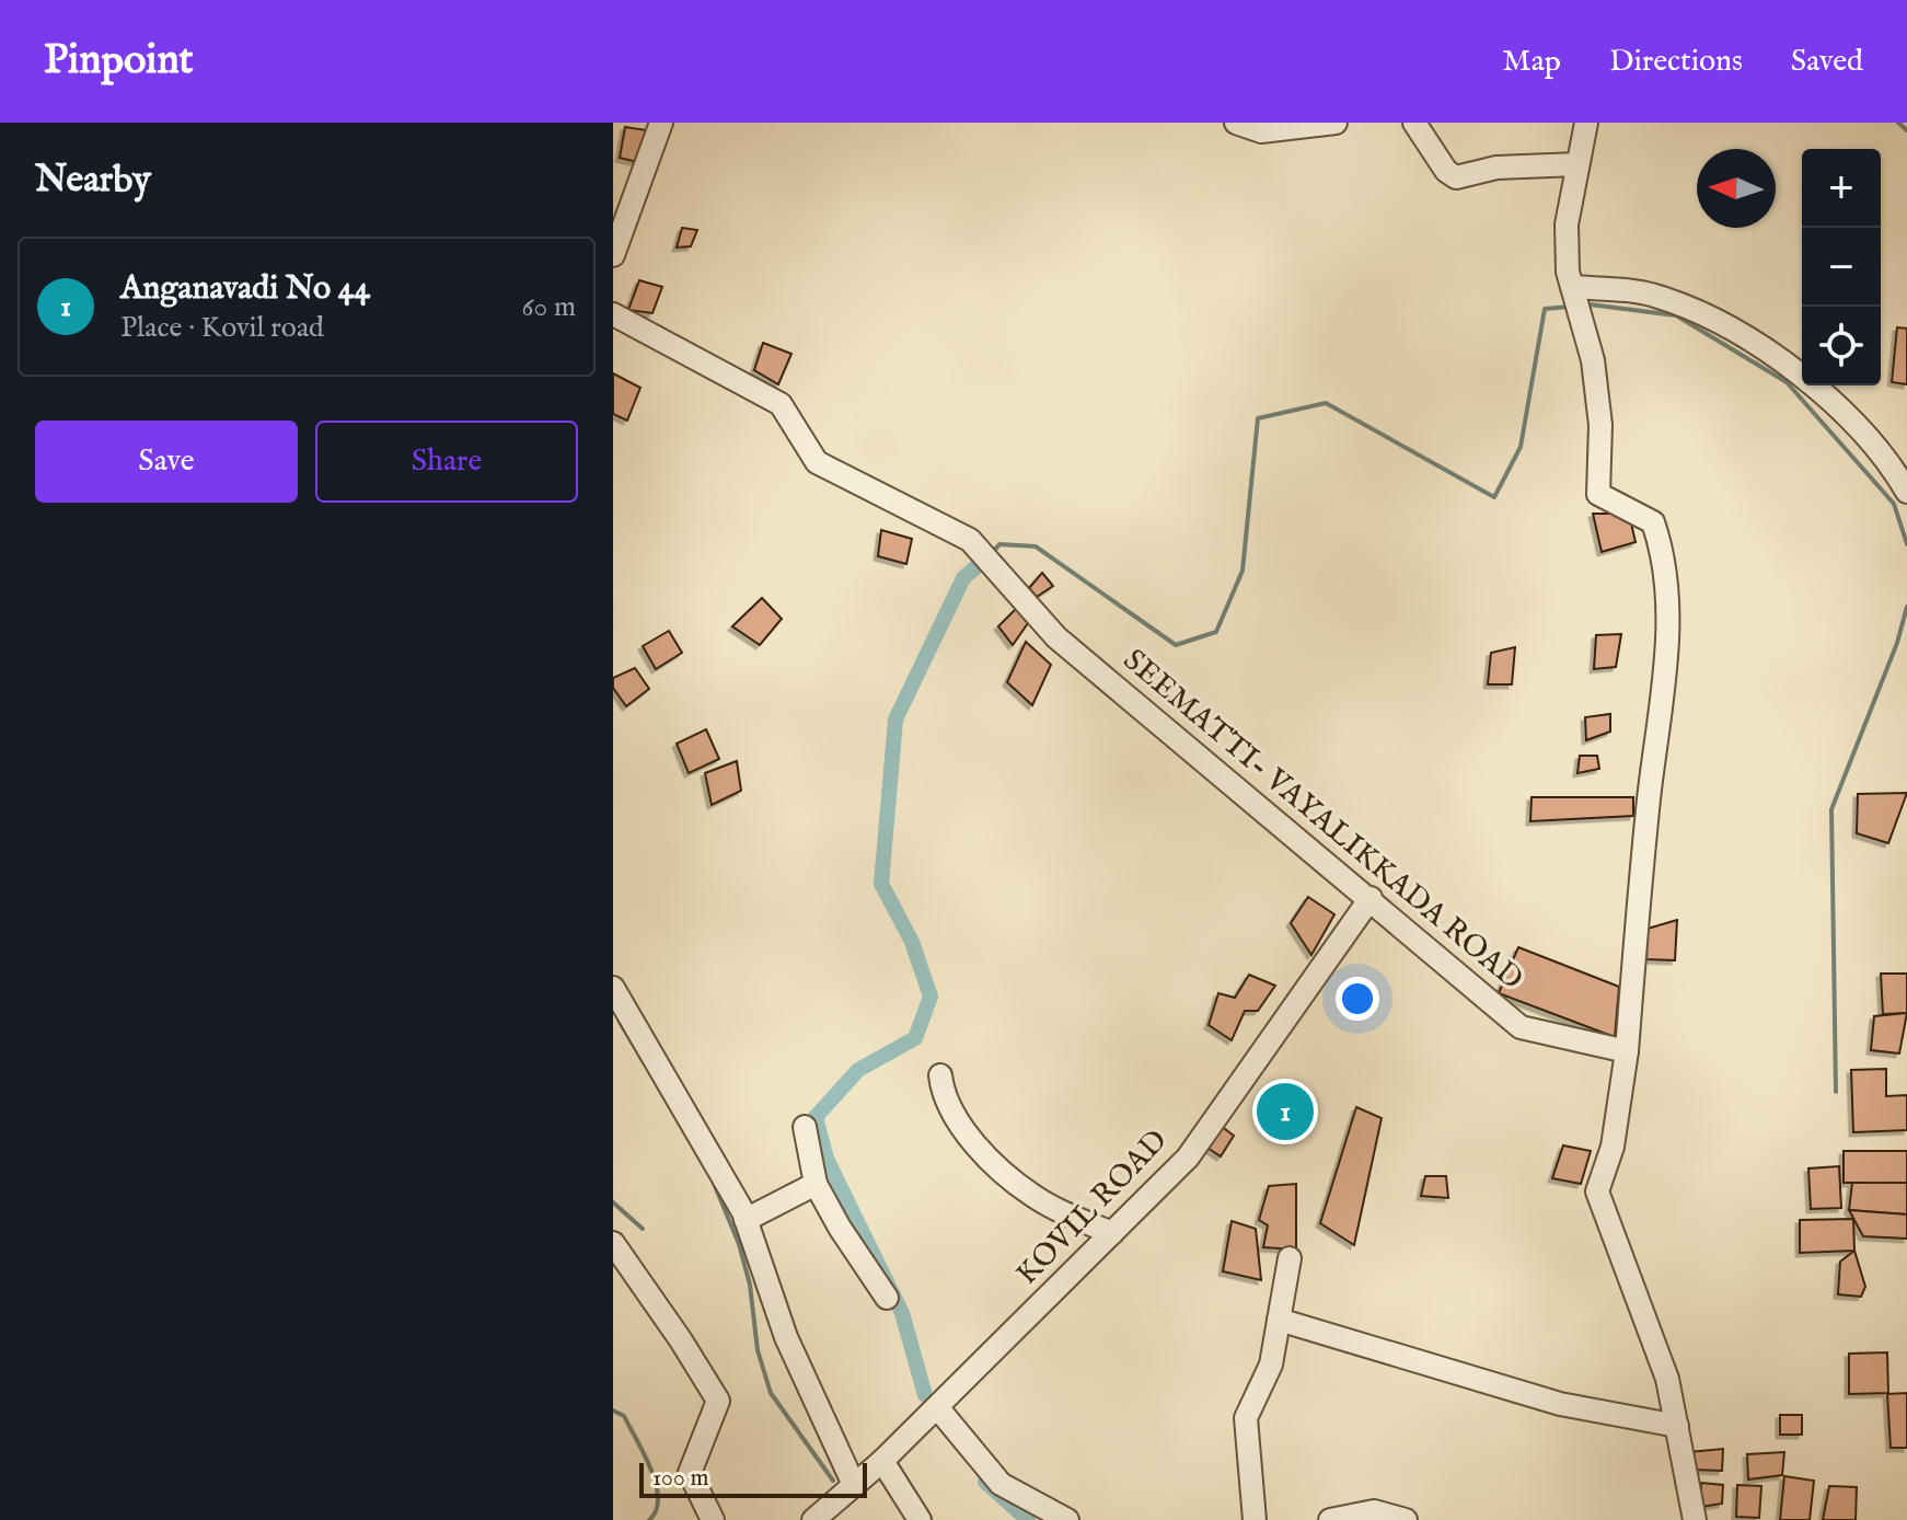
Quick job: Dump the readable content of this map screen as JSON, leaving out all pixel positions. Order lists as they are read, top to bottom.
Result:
{
  "streets": {
    "street": ["SEEMATTI- VAYALIKKADA ROAD", "KOVIL ROAD"]
  },
  "crossings": [
    ["SEEMATTI- VAYALIKKADA ROAD", "KOVIL ROAD"]
  ],
  "scale_bar": "100 m",
  "north": "left",
  "page": {
    "header": "Pinpoint",
    "nav": ["Map", "Directions", "Saved"],
    "heading": "Nearby",
    "map_buttons": ["+", "−"],
    "list": [
      {
        "mark": "1",
        "name": "Anganavadi No 44",
        "note": "Place · Kovil road",
        "value": "60 m"
      }
    ],
    "buttons": ["Save", "Share"],
    "pins": "1",
    "scale": "100 m"
  }
}
